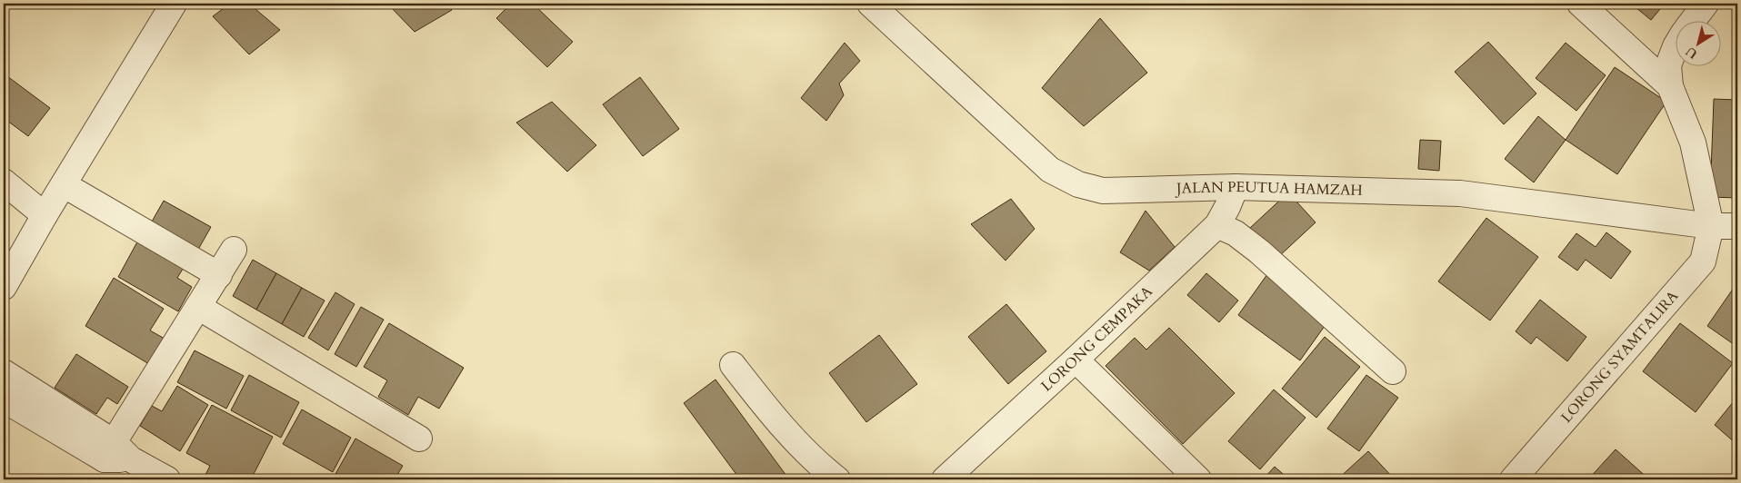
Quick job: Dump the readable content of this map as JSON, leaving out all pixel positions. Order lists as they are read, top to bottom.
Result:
{
  "streets": {
    "street": ["JALAN PEUTUA HAMZAH", "LORONG CEMPAKA", "LORONG SYAMTALIRA"]
  },
  "crossings": [
    ["JALAN PEUTUA HAMZAH", "LORONG CEMPAKA"],
    ["JALAN PEUTUA HAMZAH", "LORONG SYAMTALIRA"]
  ],
  "north": "bottom left"
}
